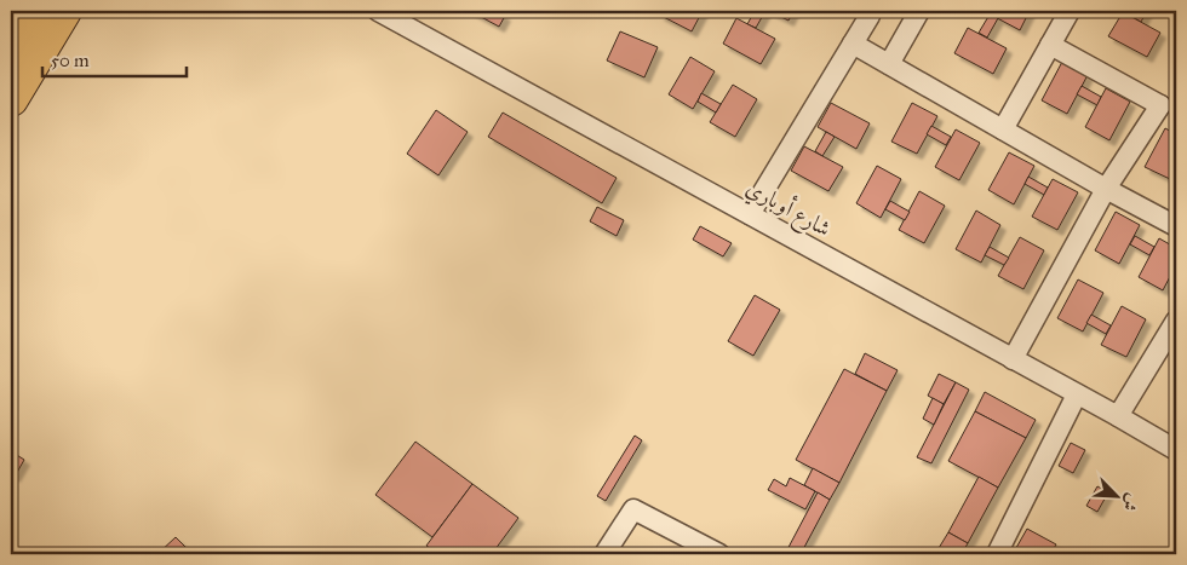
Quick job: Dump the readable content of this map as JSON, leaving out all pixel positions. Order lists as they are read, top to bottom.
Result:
{
  "streets": {
    "street": ["شارع أوباري"]
  },
  "scale_bar": "50 m",
  "north": "bottom right"
}
